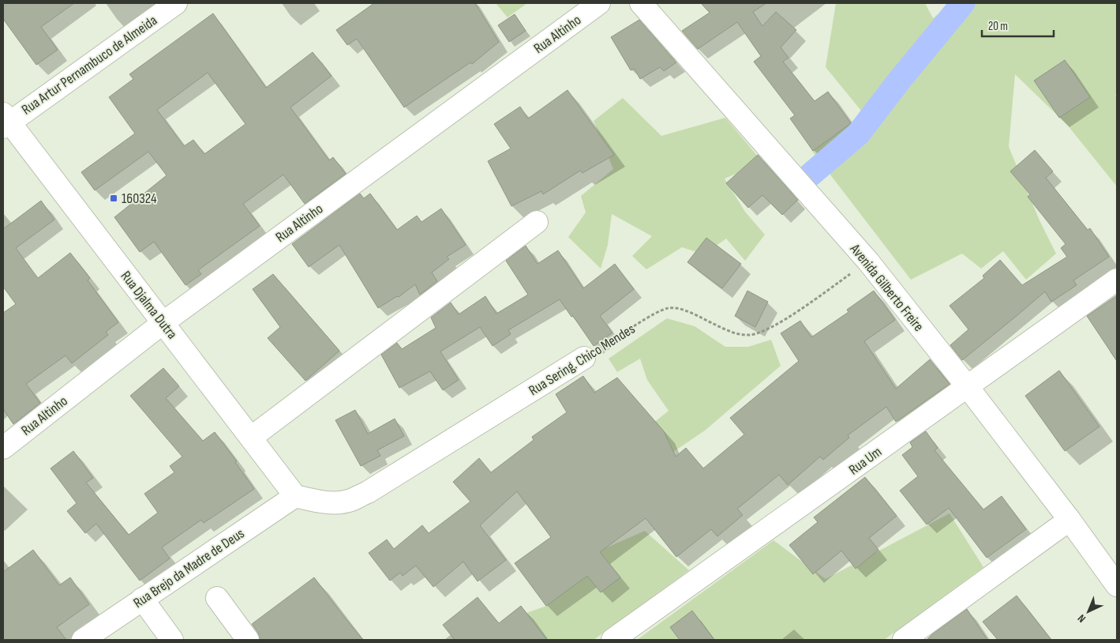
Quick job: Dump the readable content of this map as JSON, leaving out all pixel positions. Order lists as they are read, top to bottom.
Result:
{
  "streets": {
    "street": [
      "Rua Altinho",
      "Rua Artur Pernambuco de Almeida",
      "Avenida Gilberto Freire",
      "Rua Djalma Dutra",
      "Rua Sering. Chico Mendes",
      "Rua Um",
      "Rua Brejo da Madre de Deus"
    ]
  },
  "crossings": [
    ["Rua Altinho", "Rua Djalma Dutra"],
    ["Rua Artur Pernambuco de Almeida", "Rua Djalma Dutra"],
    ["Avenida Gilberto Freire", "Rua Sering. Chico Mendes"],
    ["Avenida Gilberto Freire", "Rua Um"],
    ["Rua Djalma Dutra", "Rua Sering. Chico Mendes"],
    ["Rua Djalma Dutra", "Rua Brejo da Madre de Deus"],
    ["Rua Sering. Chico Mendes", "Rua Brejo da Madre de Deus"]
  ],
  "places": {
    "transit": ["160324"]
  },
  "scale_bar": "20 m",
  "north": "bottom left"
}
